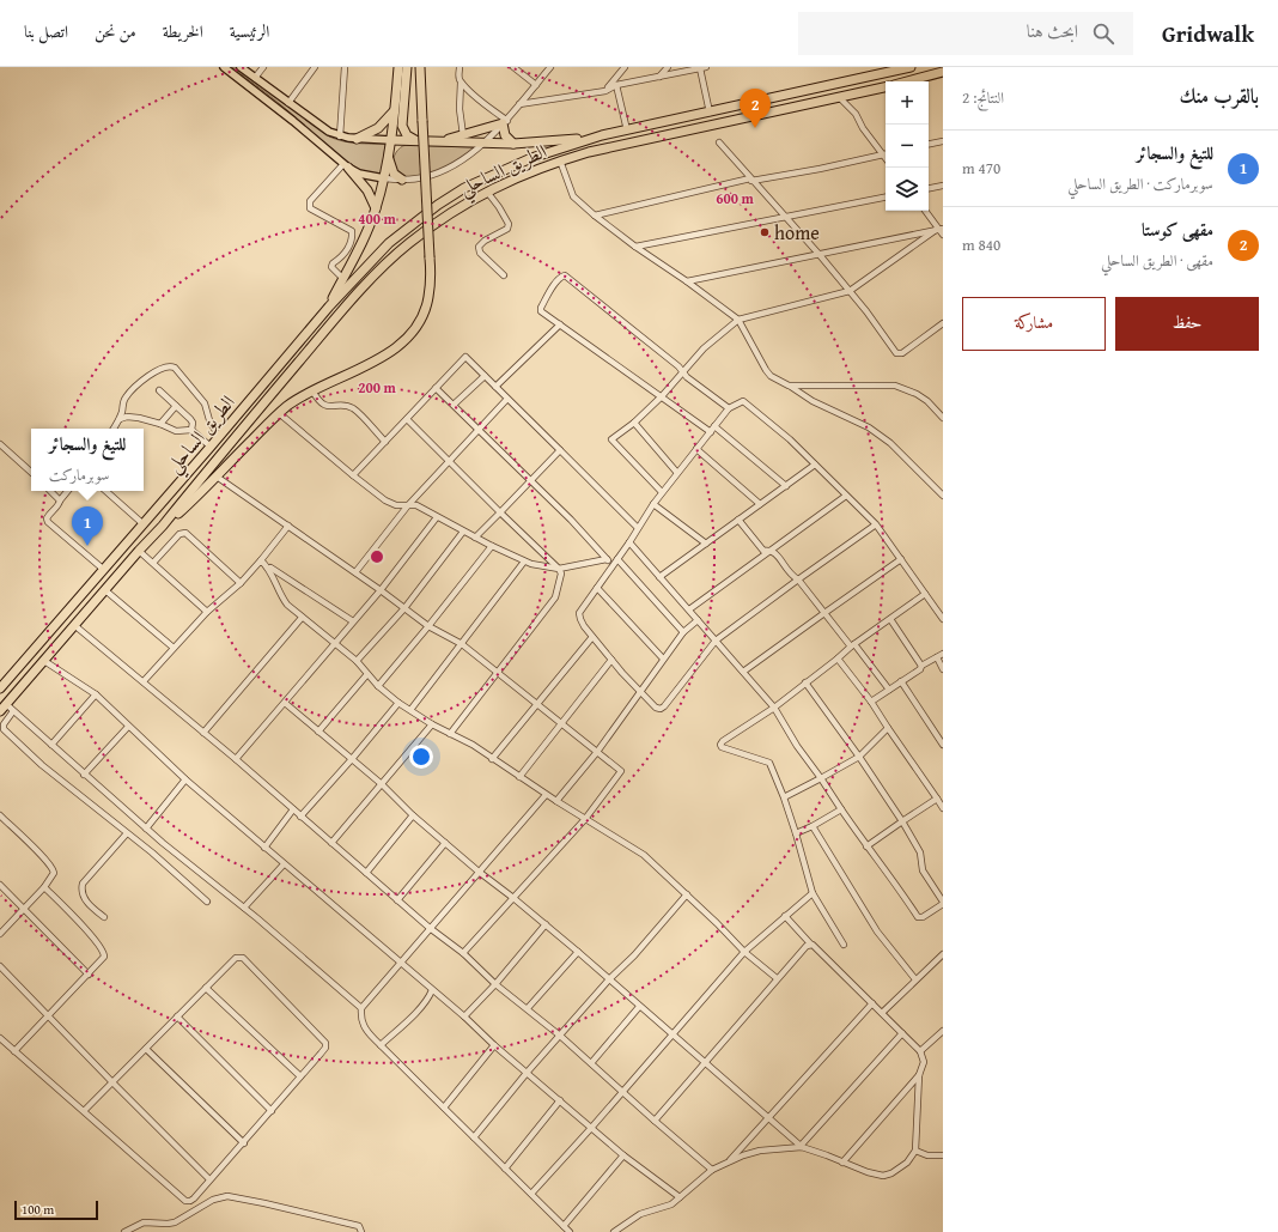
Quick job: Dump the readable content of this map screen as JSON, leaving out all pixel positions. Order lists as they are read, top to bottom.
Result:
{
  "streets": {
    "highway": ["الطريق الساحلي"]
  },
  "places": ["home"],
  "scale_bar": "100 m",
  "page": {
    "header": "Gridwalk",
    "search": "ابحث هنا",
    "nav": [
      "الرئيسية",
      "الخريطة",
      "من نحن",
      "اتصل بنا"
    ],
    "heading": ["بالقرب منك", "النتائج: 2"],
    "map_buttons": ["+", "−"],
    "pins": ["2", "1"],
    "list": [
      {
        "mark": "1",
        "name": "للتيغ والسجائر",
        "note": "سوبرماركت · الطريق الساحلي",
        "value": "470 m"
      },
      {
        "mark": "2",
        "name": "مقهى كوستا",
        "note": "مقهى · الطريق الساحلي",
        "value": "840 m"
      }
    ],
    "buttons": ["حفظ", "مشاركة"],
    "popup": ["للتيغ والسجائر", "سوبرماركت"],
    "scale": "100 m"
  },
  "rings": ["600 m", "400 m", "200 m"]
}
